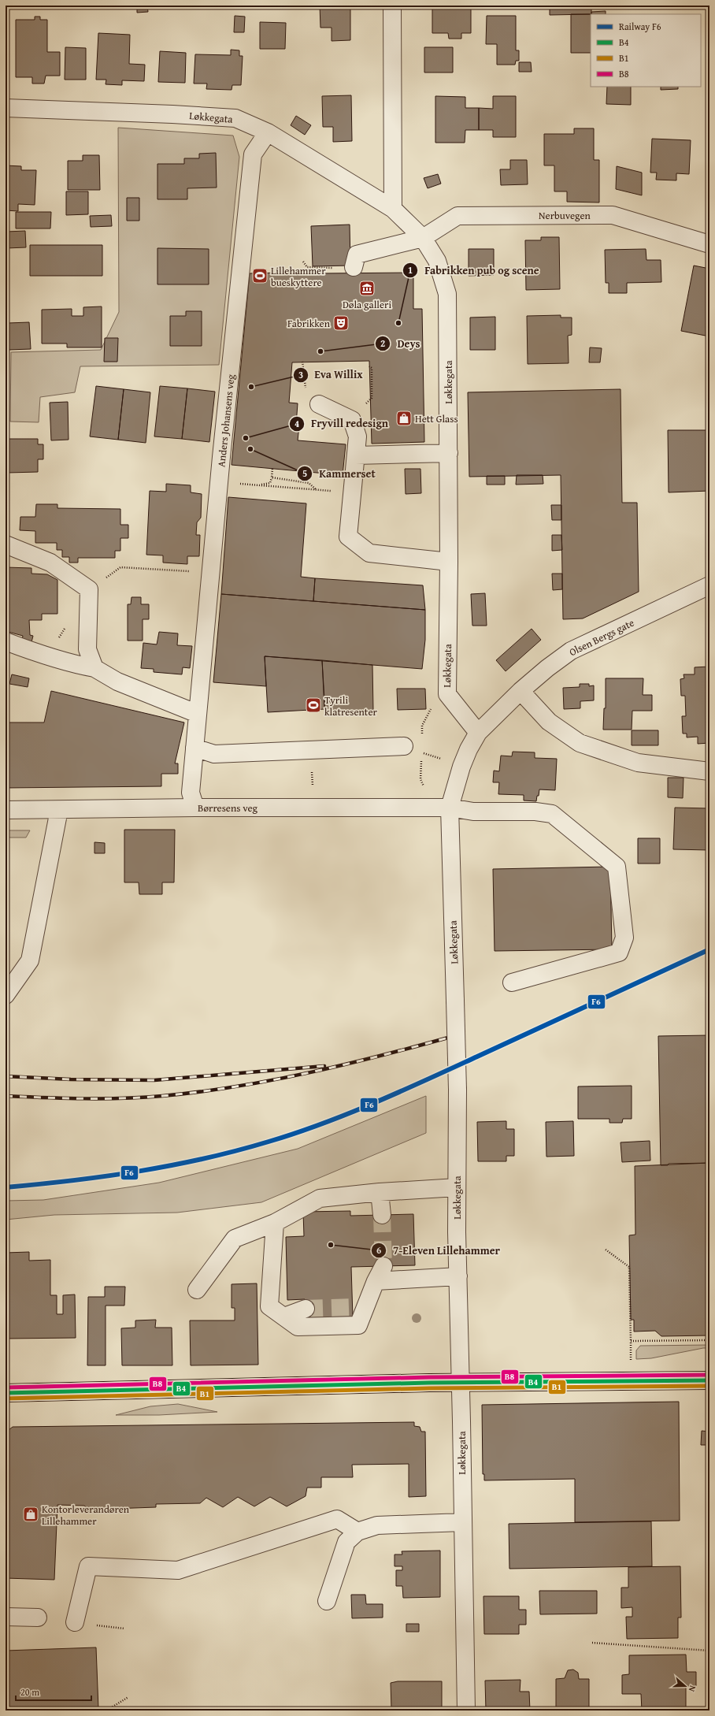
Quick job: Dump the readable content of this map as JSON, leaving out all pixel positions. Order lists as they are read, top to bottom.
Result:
{
  "streets": {
    "street": [
      "Løkkegata",
      "Nerbuvegen",
      "Anders Johansens veg",
      "Olsen Bergs gate",
      "Børresens veg"
    ]
  },
  "crossings": [
    ["Løkkegata", "Nerbuvegen"],
    ["Løkkegata", "Anders Johansens veg"],
    ["Løkkegata", "Olsen Bergs gate"],
    ["Løkkegata", "Børresens veg"],
    ["Anders Johansens veg", "Børresens veg"]
  ],
  "places": {
    "sports": ["Lillehammer bueskyttere", "Tyrili klatresenter"],
    "museum": ["Døla galleri"],
    "theatre": ["Fabrikken"],
    "other": [
      "Fabrikken pub og scene",
      "Deys",
      "Eva Willix",
      "Fryvill redesign",
      "Kammerset",
      "7-Eleven Lillehammer"
    ],
    "shop": ["Hett Glass", "Kontorleverandøren Lillehammer"]
  },
  "lines": [
    "rail line F6",
    "transit line B8",
    "transit line B4",
    "transit line B1"
  ],
  "legend": [
    "Railway F6",
    "B4",
    "B1",
    "B8"
  ],
  "scale_bar": "20 m",
  "north": "right"
}
